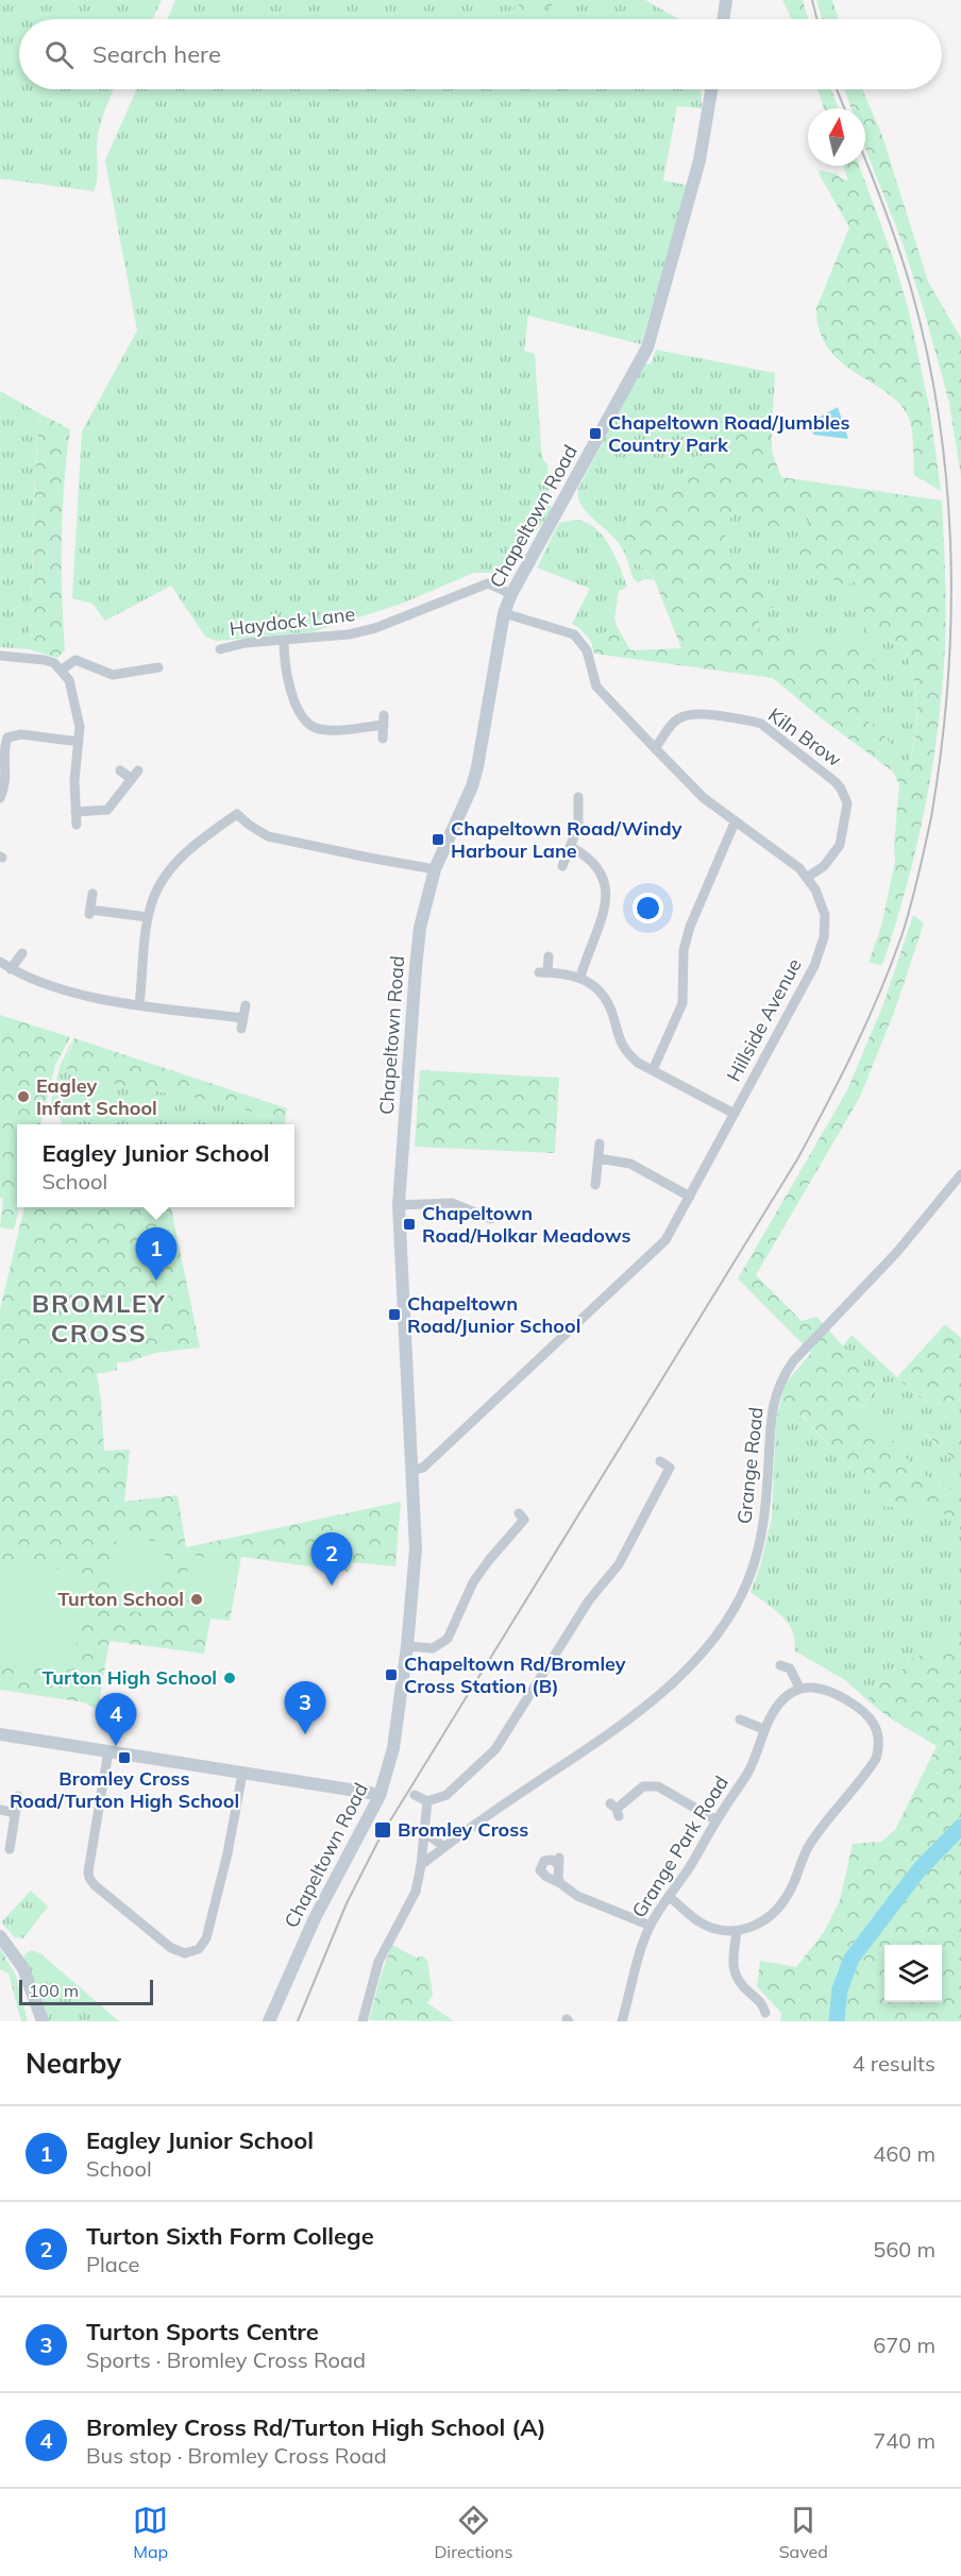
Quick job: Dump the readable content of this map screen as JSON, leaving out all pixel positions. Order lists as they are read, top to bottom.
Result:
{
  "streets": {
    "main road": ["Chapeltown Road"],
    "street": [
      "Haydock Lane",
      "Kiln Brow",
      "Hillside Avenue",
      "Grange Road",
      "Grange Park Road"
    ]
  },
  "crossings": [
    ["Chapeltown Road", "Haydock Lane"],
    ["Chapeltown Road", "Hillside Avenue"],
    ["Kiln Brow", "Hillside Avenue"]
  ],
  "districts": ["BROMLEY CROSS"],
  "places": {
    "transit": [
      "Chapeltown Road/Jumbles Country Park",
      "Chapeltown Road/Windy Harbour Lane",
      "Chapeltown Road/Holkar Meadows",
      "Chapeltown Road/Junior School",
      "Chapeltown Rd/Bromley Cross Station (B)",
      "Bromley Cross Road/Turton High School",
      "Bromley Cross"
    ],
    "other": ["Eagley Infant School", "Turton School", "Turton High School"]
  },
  "scale_bar": "100 m",
  "north": "top",
  "page": {
    "search": "Search here",
    "popup": ["Eagley Junior School", "School"],
    "pins": [
      "1",
      "2",
      "3",
      "4"
    ],
    "scale": "100 m",
    "heading": ["Nearby", "4 results"],
    "list": [
      {
        "mark": "1",
        "name": "Eagley Junior School",
        "note": "School",
        "value": "460 m"
      },
      {
        "mark": "2",
        "name": "Turton Sixth Form College",
        "note": "Place",
        "value": "560 m"
      },
      {
        "mark": "3",
        "name": "Turton Sports Centre",
        "note": "Sports · Bromley Cross Road",
        "value": "670 m"
      },
      {
        "mark": "4",
        "name": "Bromley Cross Rd/Turton High School (A)",
        "note": "Bus stop · Bromley Cross Road",
        "value": "740 m"
      }
    ],
    "nav": ["Map", "Directions", "Saved"]
  }
}
